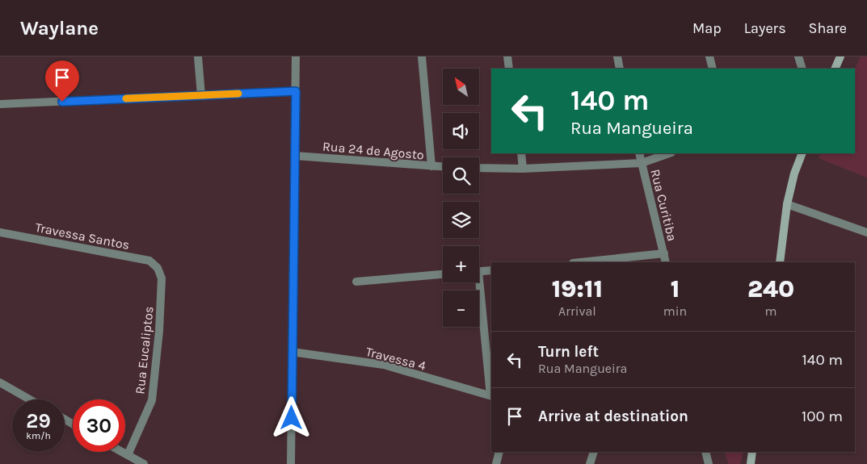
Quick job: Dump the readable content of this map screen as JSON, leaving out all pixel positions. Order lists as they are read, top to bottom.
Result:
{
  "streets": {
    "street": [
      "Rua 24 de Agosto",
      "Rua Curitiba",
      "Travessa Santos",
      "Rua Eucaliptos",
      "Travessa 4"
    ]
  },
  "crossings": [
    ["Travessa Santos", "Rua Eucaliptos"]
  ],
  "north": "top left",
  "page": {
    "header": "Waylane",
    "nav": ["Map", "Layers", "Share"],
    "map_buttons": ["+", "−"],
    "turn": ["140 m", "Rua Mangueira"],
    "eta": [
      "19:11",
      "Arrival",
      "1",
      "min",
      "240",
      "m"
    ],
    "list": [
      {
        "name": "Turn left",
        "note": "Rua Mangueira",
        "value": "140 m"
      },
      {
        "name": "Arrive at destination",
        "value": "100 m"
      }
    ],
    "speed": "29 km/h",
    "limit": "30"
  }
}
